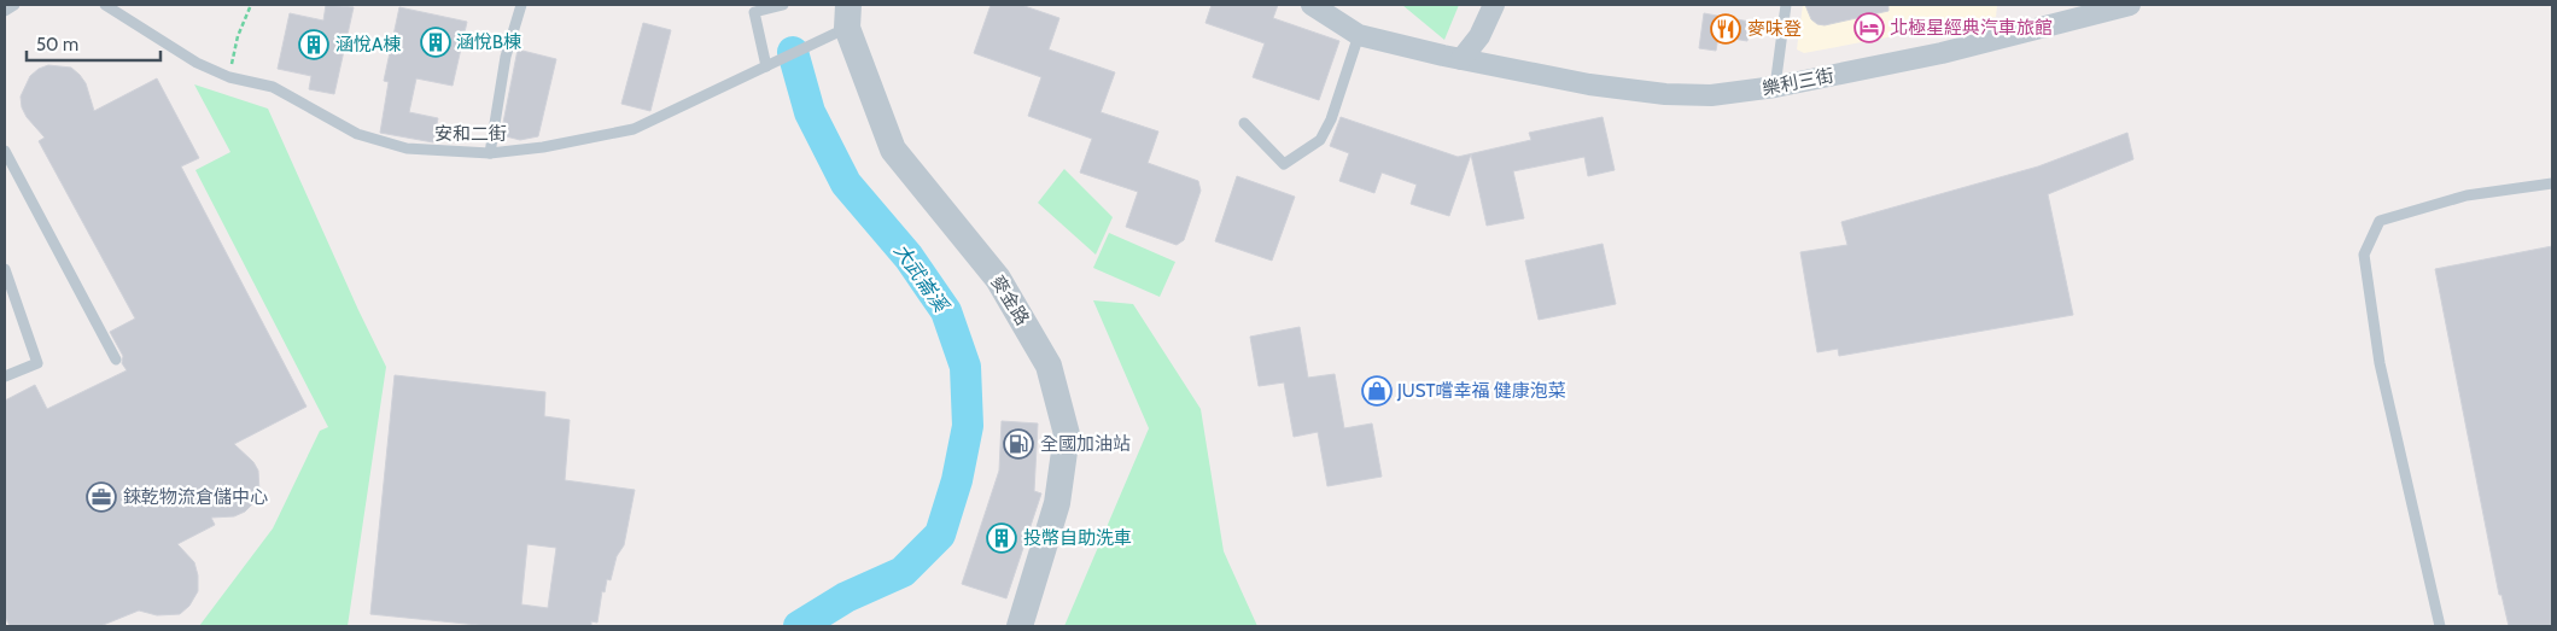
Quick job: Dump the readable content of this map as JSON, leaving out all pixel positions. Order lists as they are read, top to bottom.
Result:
{
  "streets": {
    "street": ["樂利三街", "麥金路"],
    "lane": ["安和二街"]
  },
  "crossings": [
    ["安和二街", "麥金路"]
  ],
  "water": ["大武崙溪"],
  "places": {
    "hotel": ["北極星經典汽車旅館"],
    "restaurant": ["麥味登"],
    "building": ["涵悅B棟", "涵悅A棟", "投幣自助洗車"],
    "shop": ["JUST嚐幸福 健康泡菜"],
    "fuel station": ["全國加油站"],
    "office": ["錸乾物流倉儲中心"]
  },
  "scale_bar": "50 m"
}
